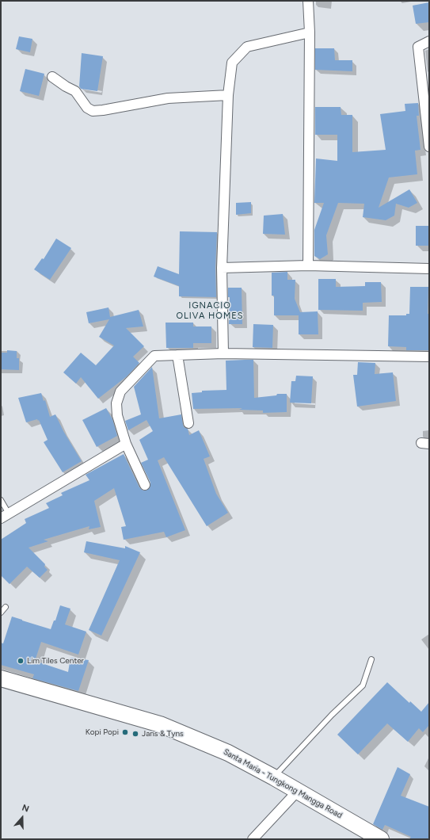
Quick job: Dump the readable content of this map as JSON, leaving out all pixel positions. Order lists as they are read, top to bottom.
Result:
{
  "streets": {
    "main road": ["Santa Maria - Tungkong Mangga Road"]
  },
  "districts": ["IGNACIO OLIVA HOMES"],
  "places": ["Lim Tiles Center", "Kopi Popi", "Jans & Tyns"],
  "north": "top"
}
